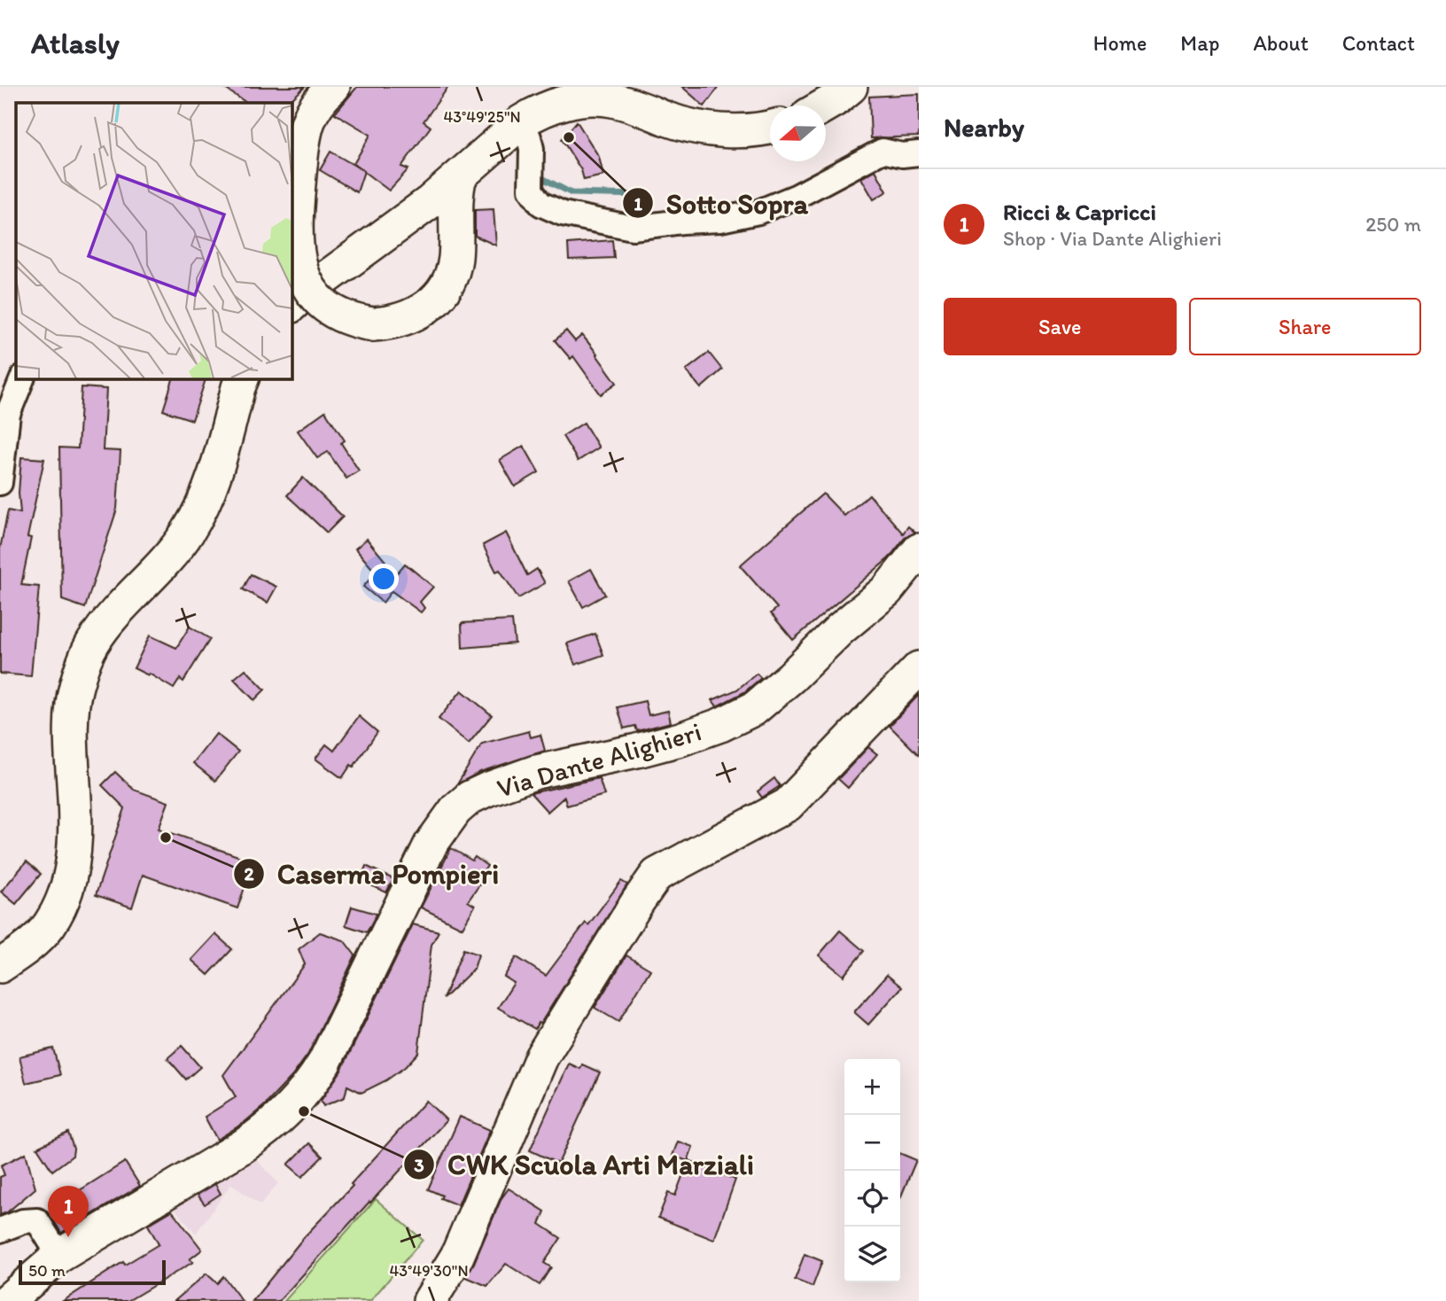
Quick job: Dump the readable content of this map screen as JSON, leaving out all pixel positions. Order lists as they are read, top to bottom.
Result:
{
  "streets": {
    "street": ["Via Dante Alighieri"]
  },
  "places": ["Sotto Sopra", "Caserma Pompieri", "CWK Scuola Arti Marziali"],
  "scale_bar": "50 m",
  "north": "left",
  "page": {
    "header": "Atlasly",
    "nav": [
      "Home",
      "Map",
      "About",
      "Contact"
    ],
    "heading": "Nearby",
    "list": [
      {
        "mark": "1",
        "name": "Ricci & Capricci",
        "note": "Shop · Via Dante Alighieri",
        "value": "250 m"
      }
    ],
    "buttons": ["Save", "Share"],
    "map_buttons": ["+", "−"],
    "pins": "1",
    "scale": "50 m"
  },
  "coordinates": ["43°49'25\"N", "43°49'30\"N"]
}
